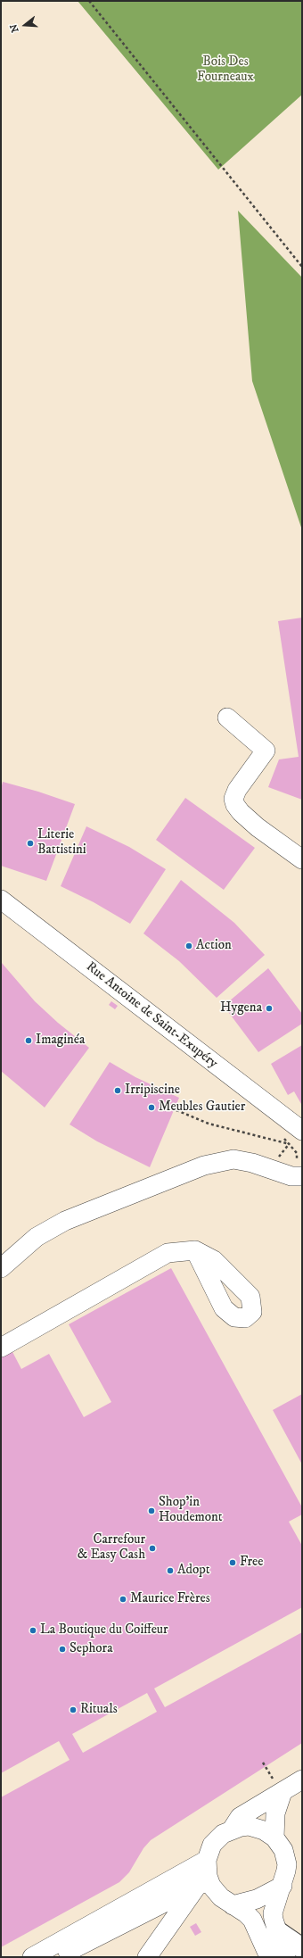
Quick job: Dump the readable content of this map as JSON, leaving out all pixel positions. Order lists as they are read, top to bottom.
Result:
{
  "streets": {
    "street": ["Rue Antoine de Saint-Exupéry"]
  },
  "parks": ["Bois Des Fourneaux"],
  "places": [
    "Literie Battistini",
    "Action",
    "Hygena",
    "Imaginéa",
    "Irripiscine",
    "Meubles Gautier",
    "Shop’in Houdemont",
    "Carrefour & Easy Cash",
    "Free",
    "Adopt",
    "Maurice Frères",
    "La Boutique du Coiffeur",
    "Sephora",
    "Rituals"
  ],
  "north": "left"
}
